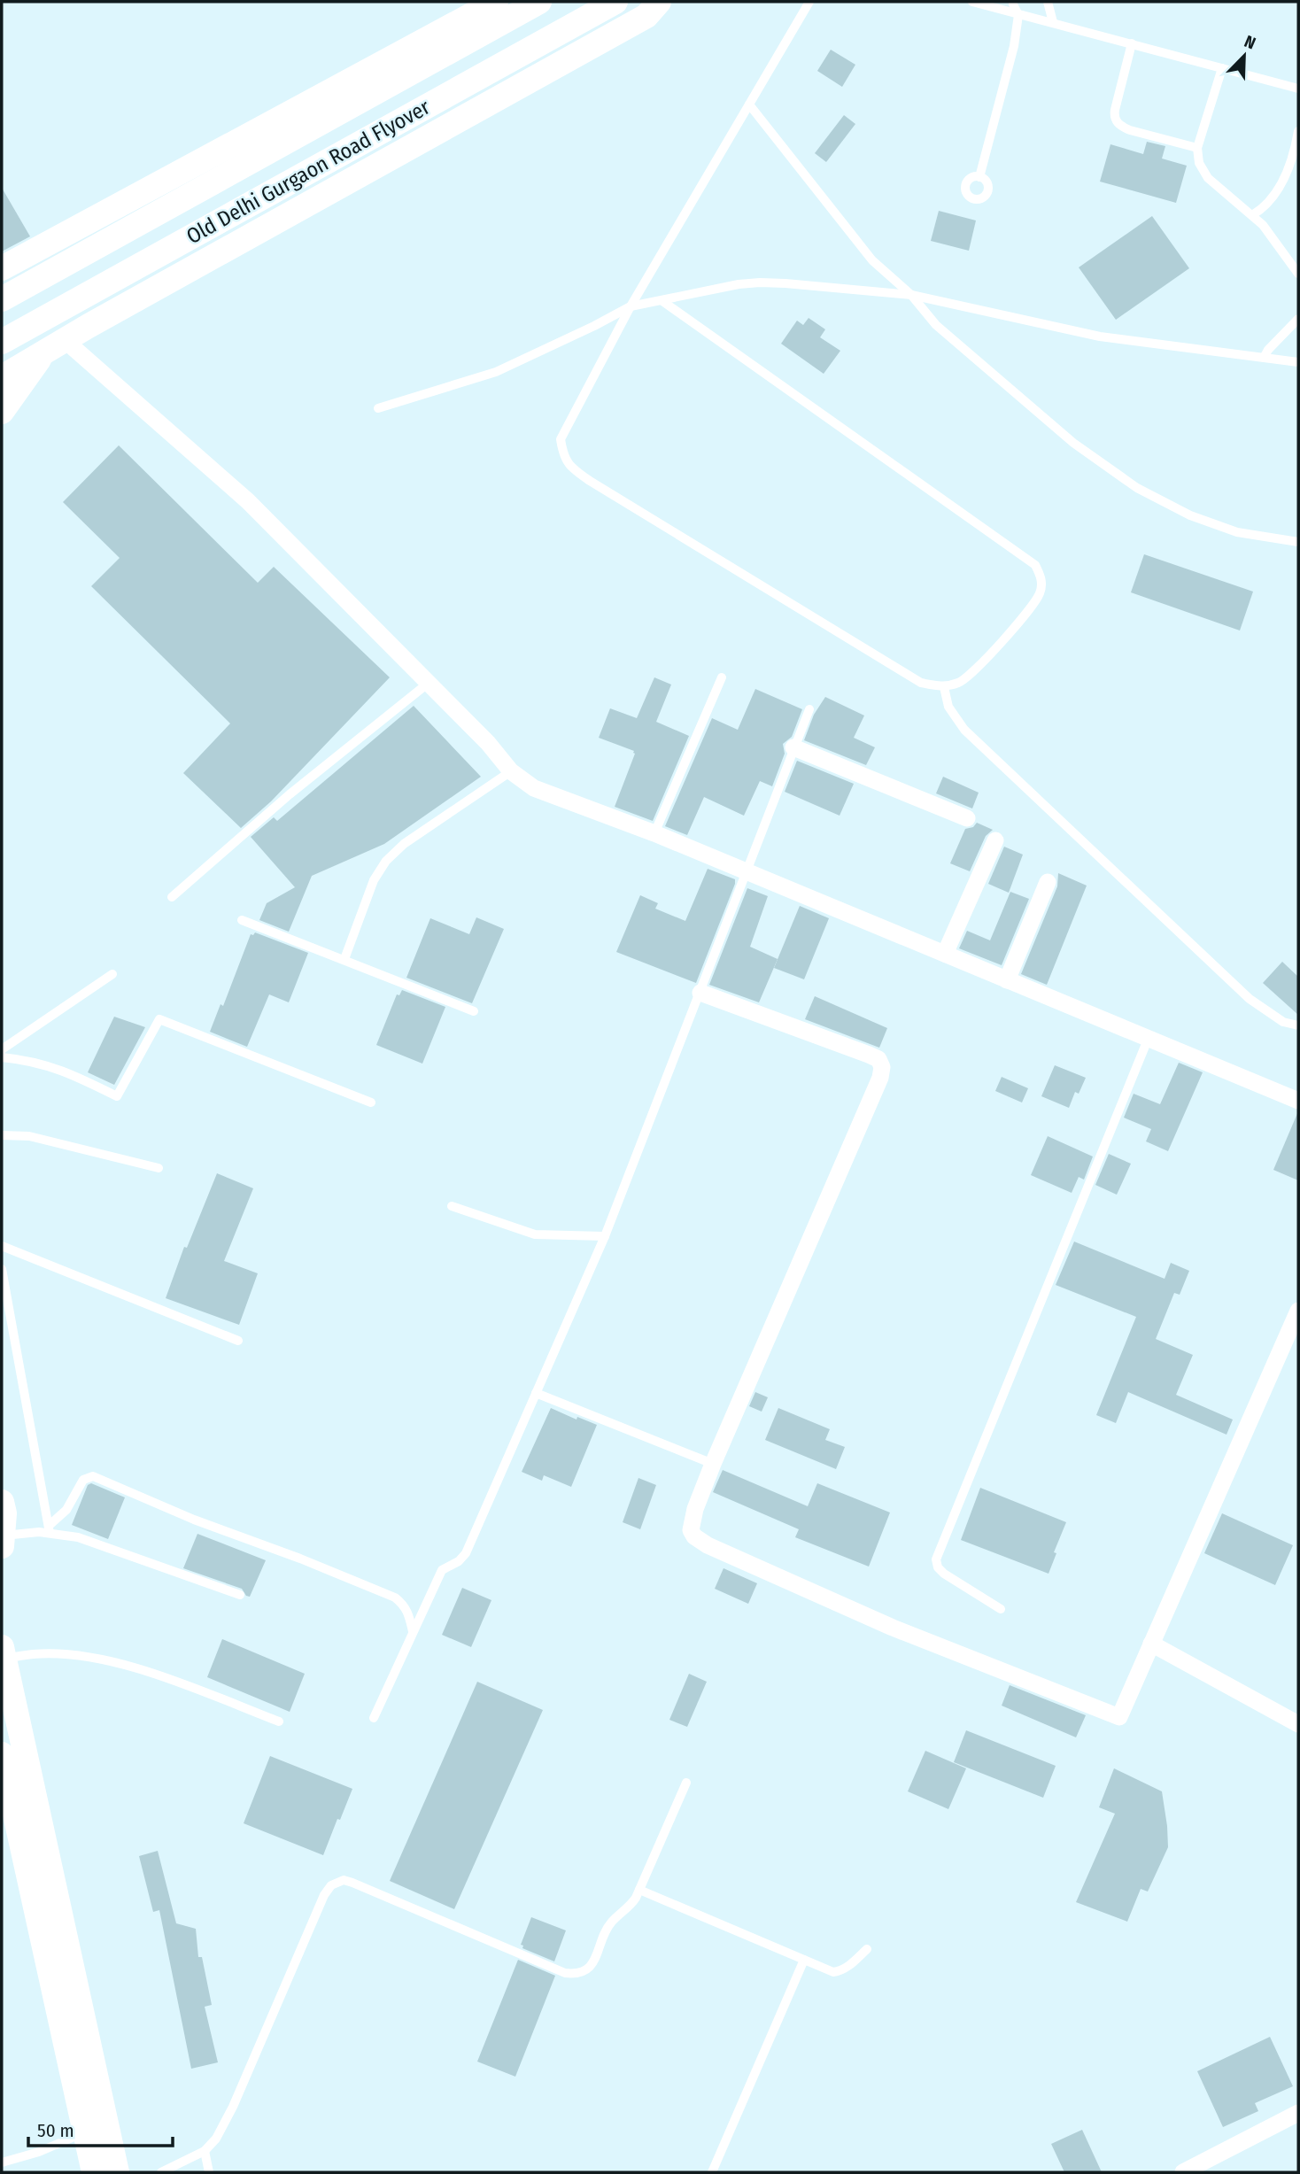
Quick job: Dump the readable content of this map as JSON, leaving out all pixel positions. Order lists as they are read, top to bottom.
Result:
{
  "streets": {
    "main road": ["Old Delhi Gurgaon Road Flyover"]
  },
  "scale_bar": "50 m",
  "north": "top right"
}
